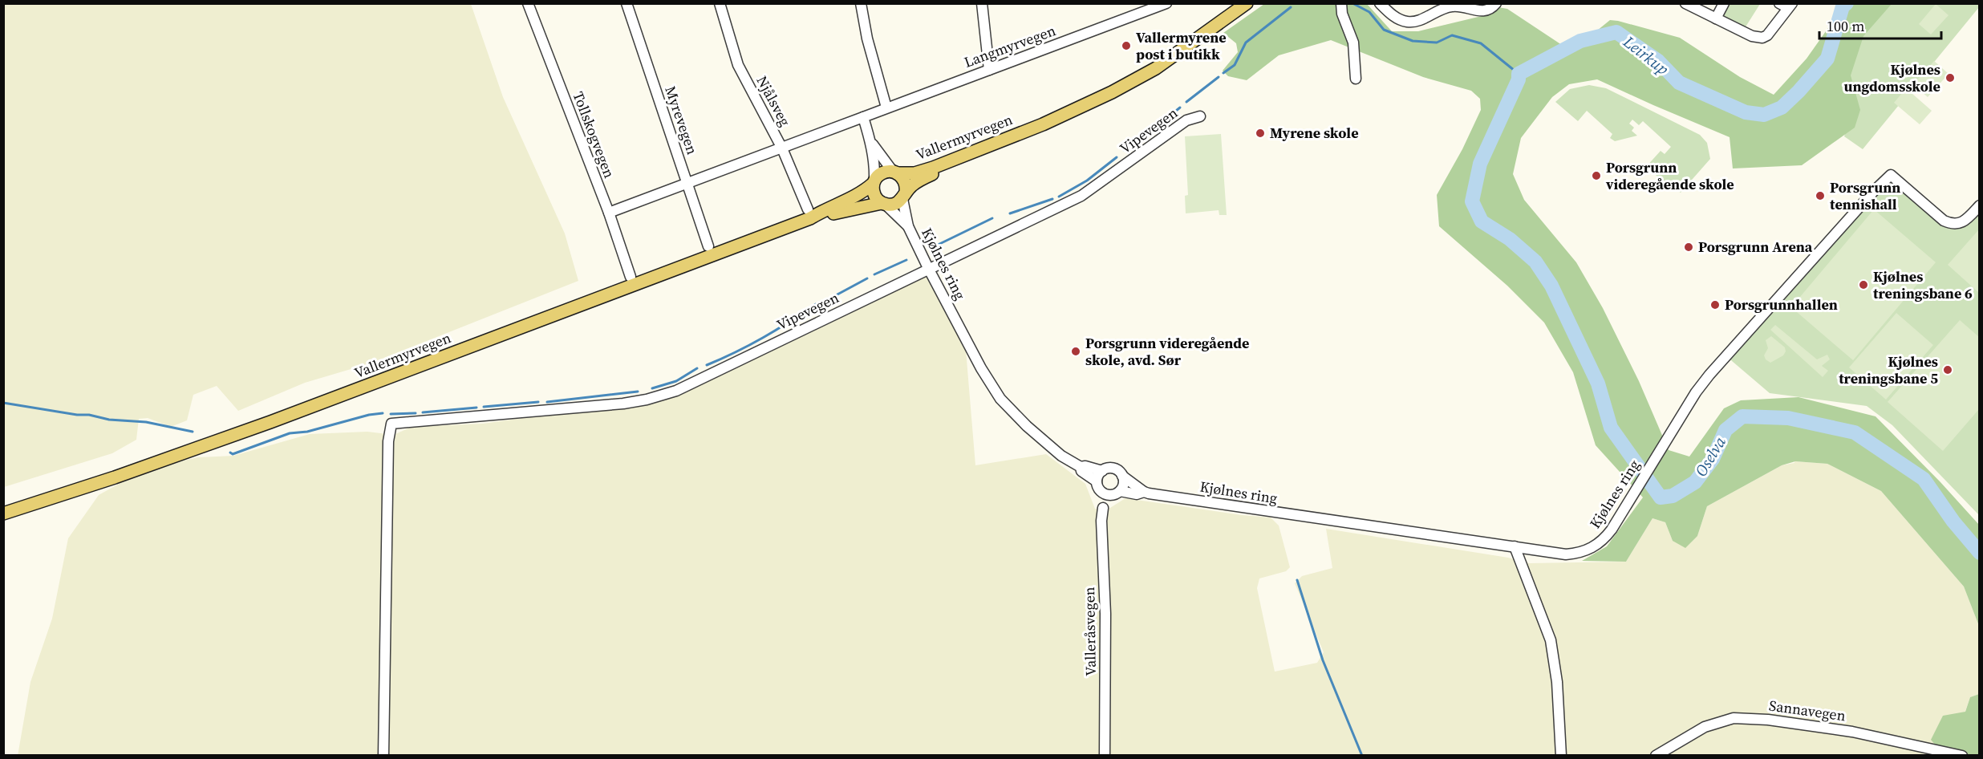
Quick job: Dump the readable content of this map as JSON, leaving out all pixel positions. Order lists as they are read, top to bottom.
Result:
{
  "streets": {
    "main road": ["Vallermyrvegen"],
    "street": [
      "Langmyrvegen",
      "Njålsveg",
      "Myrevegen",
      "Vipevegen",
      "Tollskogvegen",
      "Kjølnes ring",
      "Valleråsvegen",
      "Sannavegen"
    ]
  },
  "crossings": [
    ["Langmyrvegen", "Njålsveg"],
    ["Langmyrvegen", "Myrevegen"],
    ["Langmyrvegen", "Tollskogvegen"],
    ["Njålsveg", "Vallermyrvegen"],
    ["Vipevegen", "Kjølnes ring"],
    ["Vallermyrvegen", "Kjølnes ring"]
  ],
  "water": ["Leirkup", "Oselva"],
  "places": [
    "Vallermyrene post i butikk",
    "Kjølnes ungdomsskole",
    "Myrene skole",
    "Porsgrunn videregående skole",
    "Porsgrunn tennishall",
    "Porsgrunn Arena",
    "Kjølnes treningsbane 6",
    "Porsgrunnhallen",
    "Porsgrunn videregående skole, avd. Sør",
    "Kjølnes treningsbane 5"
  ],
  "scale_bar": "100 m"
}
